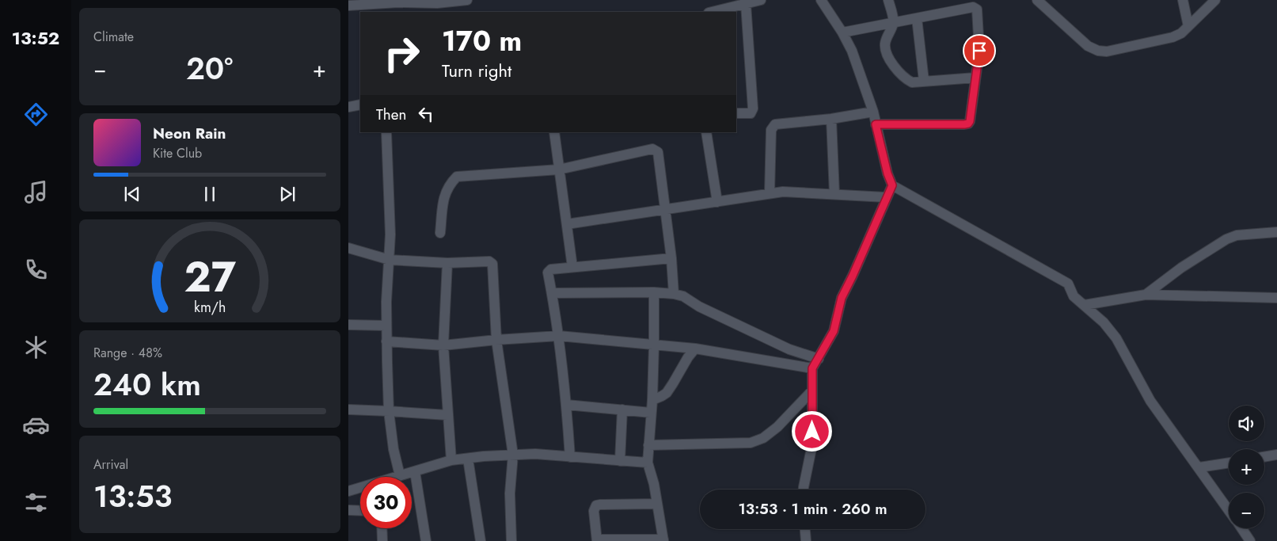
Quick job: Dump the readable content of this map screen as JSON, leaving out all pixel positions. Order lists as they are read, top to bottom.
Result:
{
  "page": {
    "tabs": "13:52",
    "tile": [
      "Climate",
      ["Range · 48%", "240 km"],
      ["Arrival", "13:53"]
    ],
    "turn": ["170 m", "Turn right"],
    "heat": ["−", "20°", "+"],
    "then": "Then",
    "song": ["Neon Rain", "Kite Club"],
    "map_buttons": ["+", "−"],
    "limit": "30",
    "trip": "13:53 · 1 min · 260 m",
    "gauge": ["27", "km/h"]
  }
}
